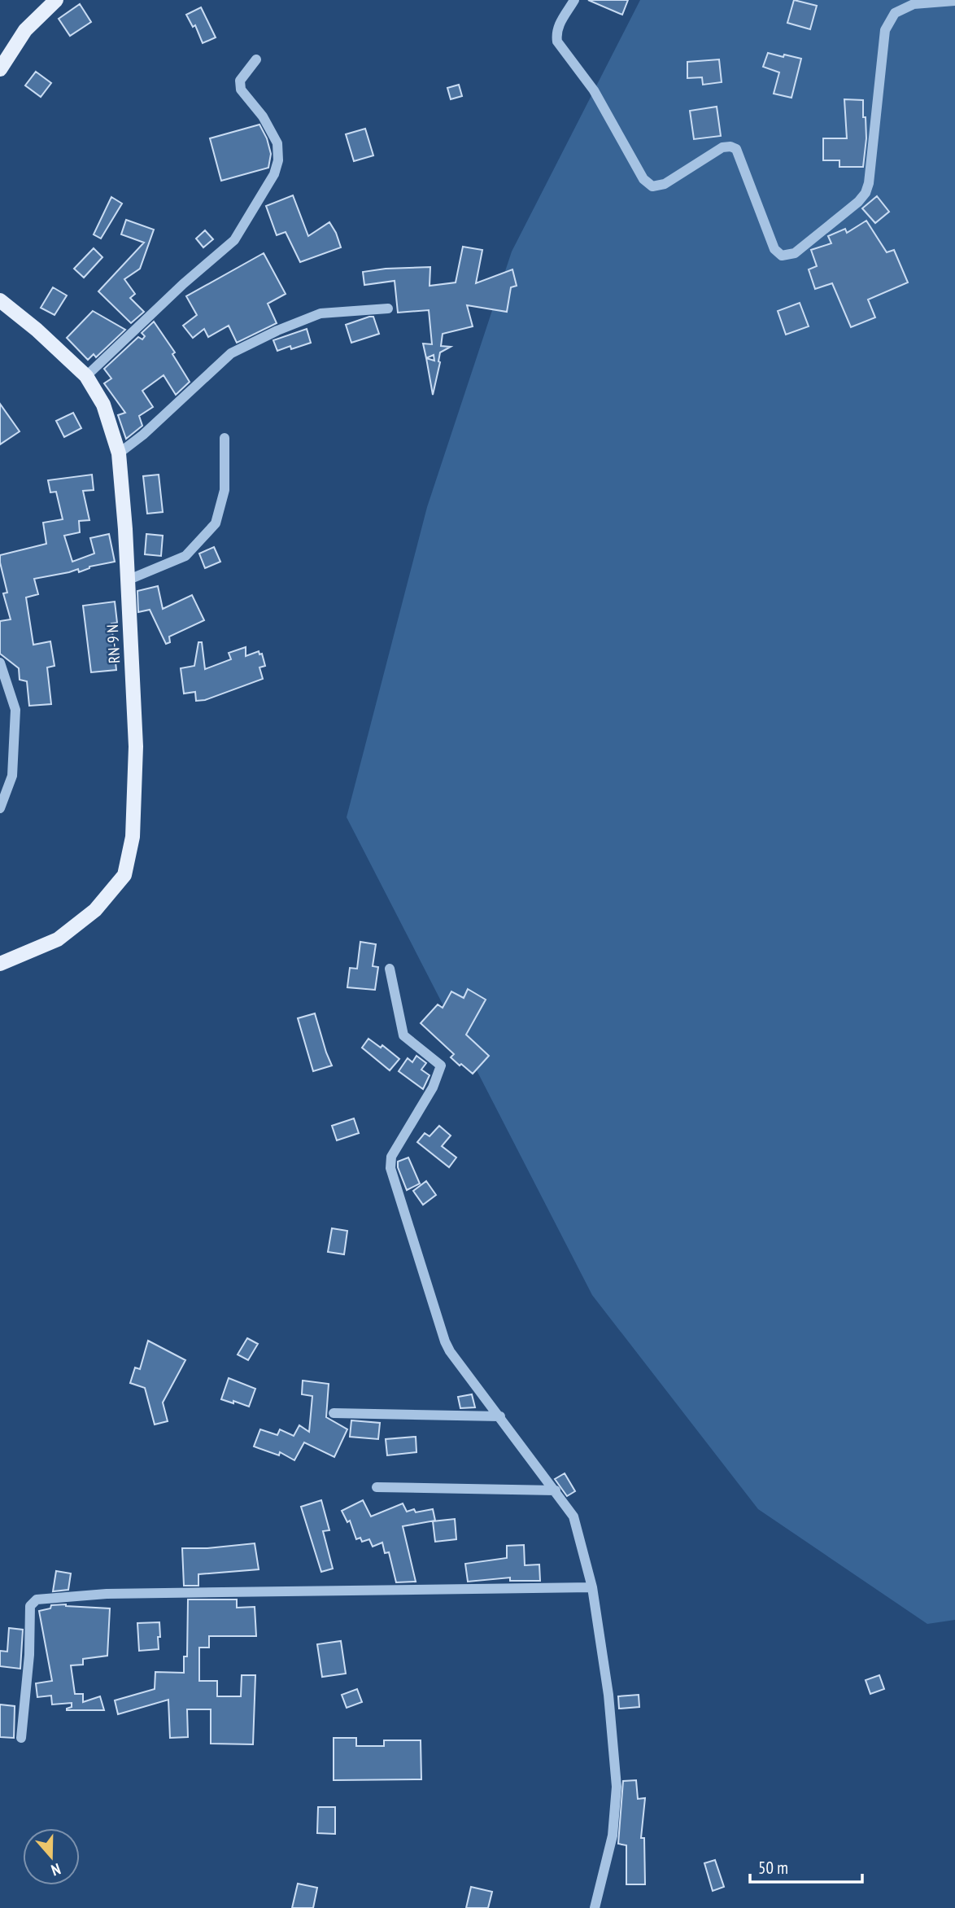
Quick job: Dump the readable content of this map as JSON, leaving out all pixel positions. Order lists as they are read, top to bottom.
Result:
{
  "streets": {
    "main road": ["RN-9 N"]
  },
  "scale_bar": "50 m",
  "north": "bottom"
}
